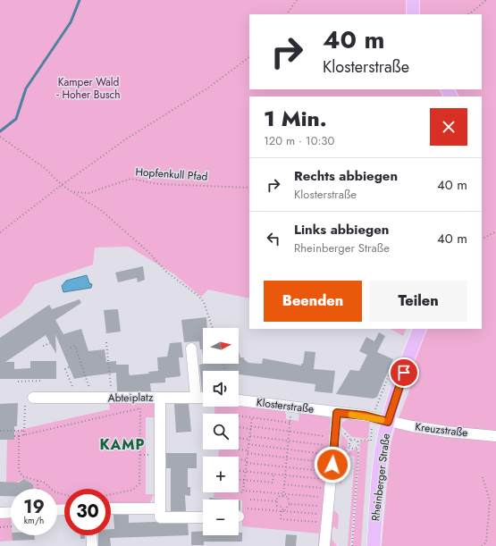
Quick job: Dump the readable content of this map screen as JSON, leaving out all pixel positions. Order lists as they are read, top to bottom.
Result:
{
  "streets": {
    "main road": ["Rheinberger Straße"],
    "street": ["Abteiplatz", "Klosterstraße", "Kreuzstraße"],
    "path": ["Hopfenkull Pfad"]
  },
  "crossings": [
    ["Klosterstraße", "Kreuzstraße"],
    ["Klosterstraße", "Rheinberger Straße"],
    ["Kreuzstraße", "Rheinberger Straße"]
  ],
  "districts": ["KAMP"],
  "parks": ["Kamper Wald - Hoher Busch"],
  "north": "right",
  "page": {
    "turn": ["40 m", "Klosterstraße"],
    "heading": ["1 Min.", "120 m · 10:30"],
    "list": [
      {
        "name": "Rechts abbiegen",
        "note": "Klosterstraße",
        "value": "40 m"
      },
      {
        "name": "Links abbiegen",
        "note": "Rheinberger Straße",
        "value": "40 m"
      }
    ],
    "buttons": ["Beenden", "Teilen"],
    "map_buttons": ["+", "−"],
    "speed": "19 km/h",
    "limit": "30"
  }
}
